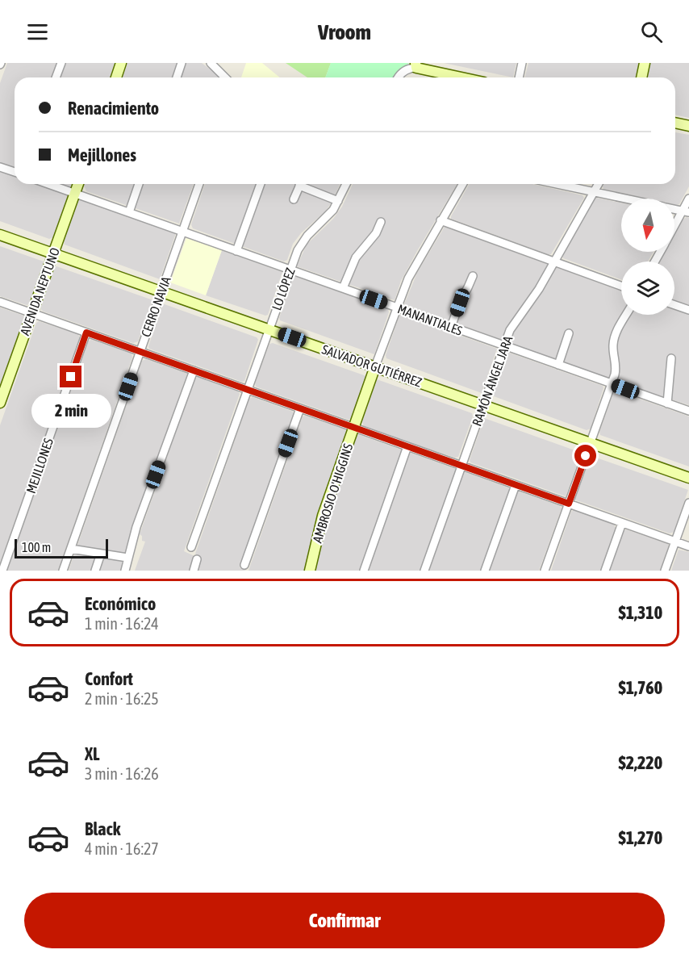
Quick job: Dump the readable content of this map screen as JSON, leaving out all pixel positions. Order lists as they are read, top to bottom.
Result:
{
  "streets": {
    "main road": ["AVENIDA NEPTUNO", "SALVADOR GUTIÉRREZ", "AMBROSIO O'HIGGINS"],
    "street": [
      "LO LÓPEZ",
      "CERRO NAVIA",
      "MANANTIALES",
      "RAMÓN ÁNGEL JARA",
      "MEJILLONES"
    ]
  },
  "crossings": [
    ["LO LÓPEZ", "MANANTIALES"],
    ["LO LÓPEZ", "SALVADOR GUTIÉRREZ"],
    ["AVENIDA NEPTUNO", "MANANTIALES"],
    ["AVENIDA NEPTUNO", "SALVADOR GUTIÉRREZ"],
    ["CERRO NAVIA", "MANANTIALES"],
    ["CERRO NAVIA", "SALVADOR GUTIÉRREZ"],
    ["MANANTIALES", "RAMÓN ÁNGEL JARA"],
    ["MANANTIALES", "AMBROSIO O'HIGGINS"],
    ["SALVADOR GUTIÉRREZ", "RAMÓN ÁNGEL JARA"],
    ["SALVADOR GUTIÉRREZ", "AMBROSIO O'HIGGINS"]
  ],
  "scale_bar": "100 m",
  "north": "bottom",
  "page": {
    "header": "Vroom",
    "banner": ["Renacimiento", "Mejillones"],
    "bubble": "2 min",
    "scale": "100 m",
    "list": [
      {
        "name": "Económico",
        "note": "1 min · 16:24",
        "value": "$1,310"
      },
      {
        "name": "Confort",
        "note": "2 min · 16:25",
        "value": "$1,760"
      },
      {
        "name": "XL",
        "note": "3 min · 16:26",
        "value": "$2,220"
      },
      {
        "name": "Black",
        "note": "4 min · 16:27",
        "value": "$1,270"
      }
    ],
    "buttons": "Confirmar"
  }
}
